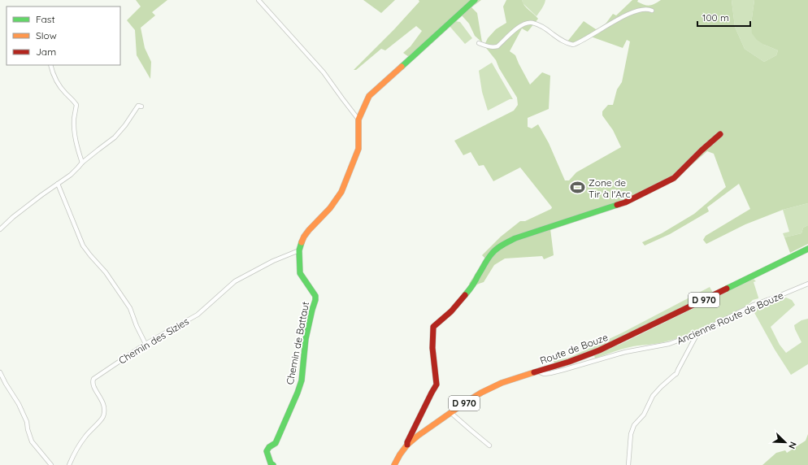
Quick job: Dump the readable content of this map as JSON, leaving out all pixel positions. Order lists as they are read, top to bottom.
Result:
{
  "streets": {
    "street": [
      "D 970",
      "Ancienne Route de Bouze",
      "Chemin des Sizies",
      "Chemin de Battaut",
      "Route de Bouze"
    ]
  },
  "crossings": [
    ["Ancienne Route de Bouze", "Route de Bouze"],
    ["Chemin des Sizies", "Chemin de Battaut"]
  ],
  "places": {
    "sports": ["Zone de Tir à l'Arc"]
  },
  "legend": ["Fast", "Slow", "Jam"],
  "scale_bar": "100 m",
  "north": "bottom right"
}
